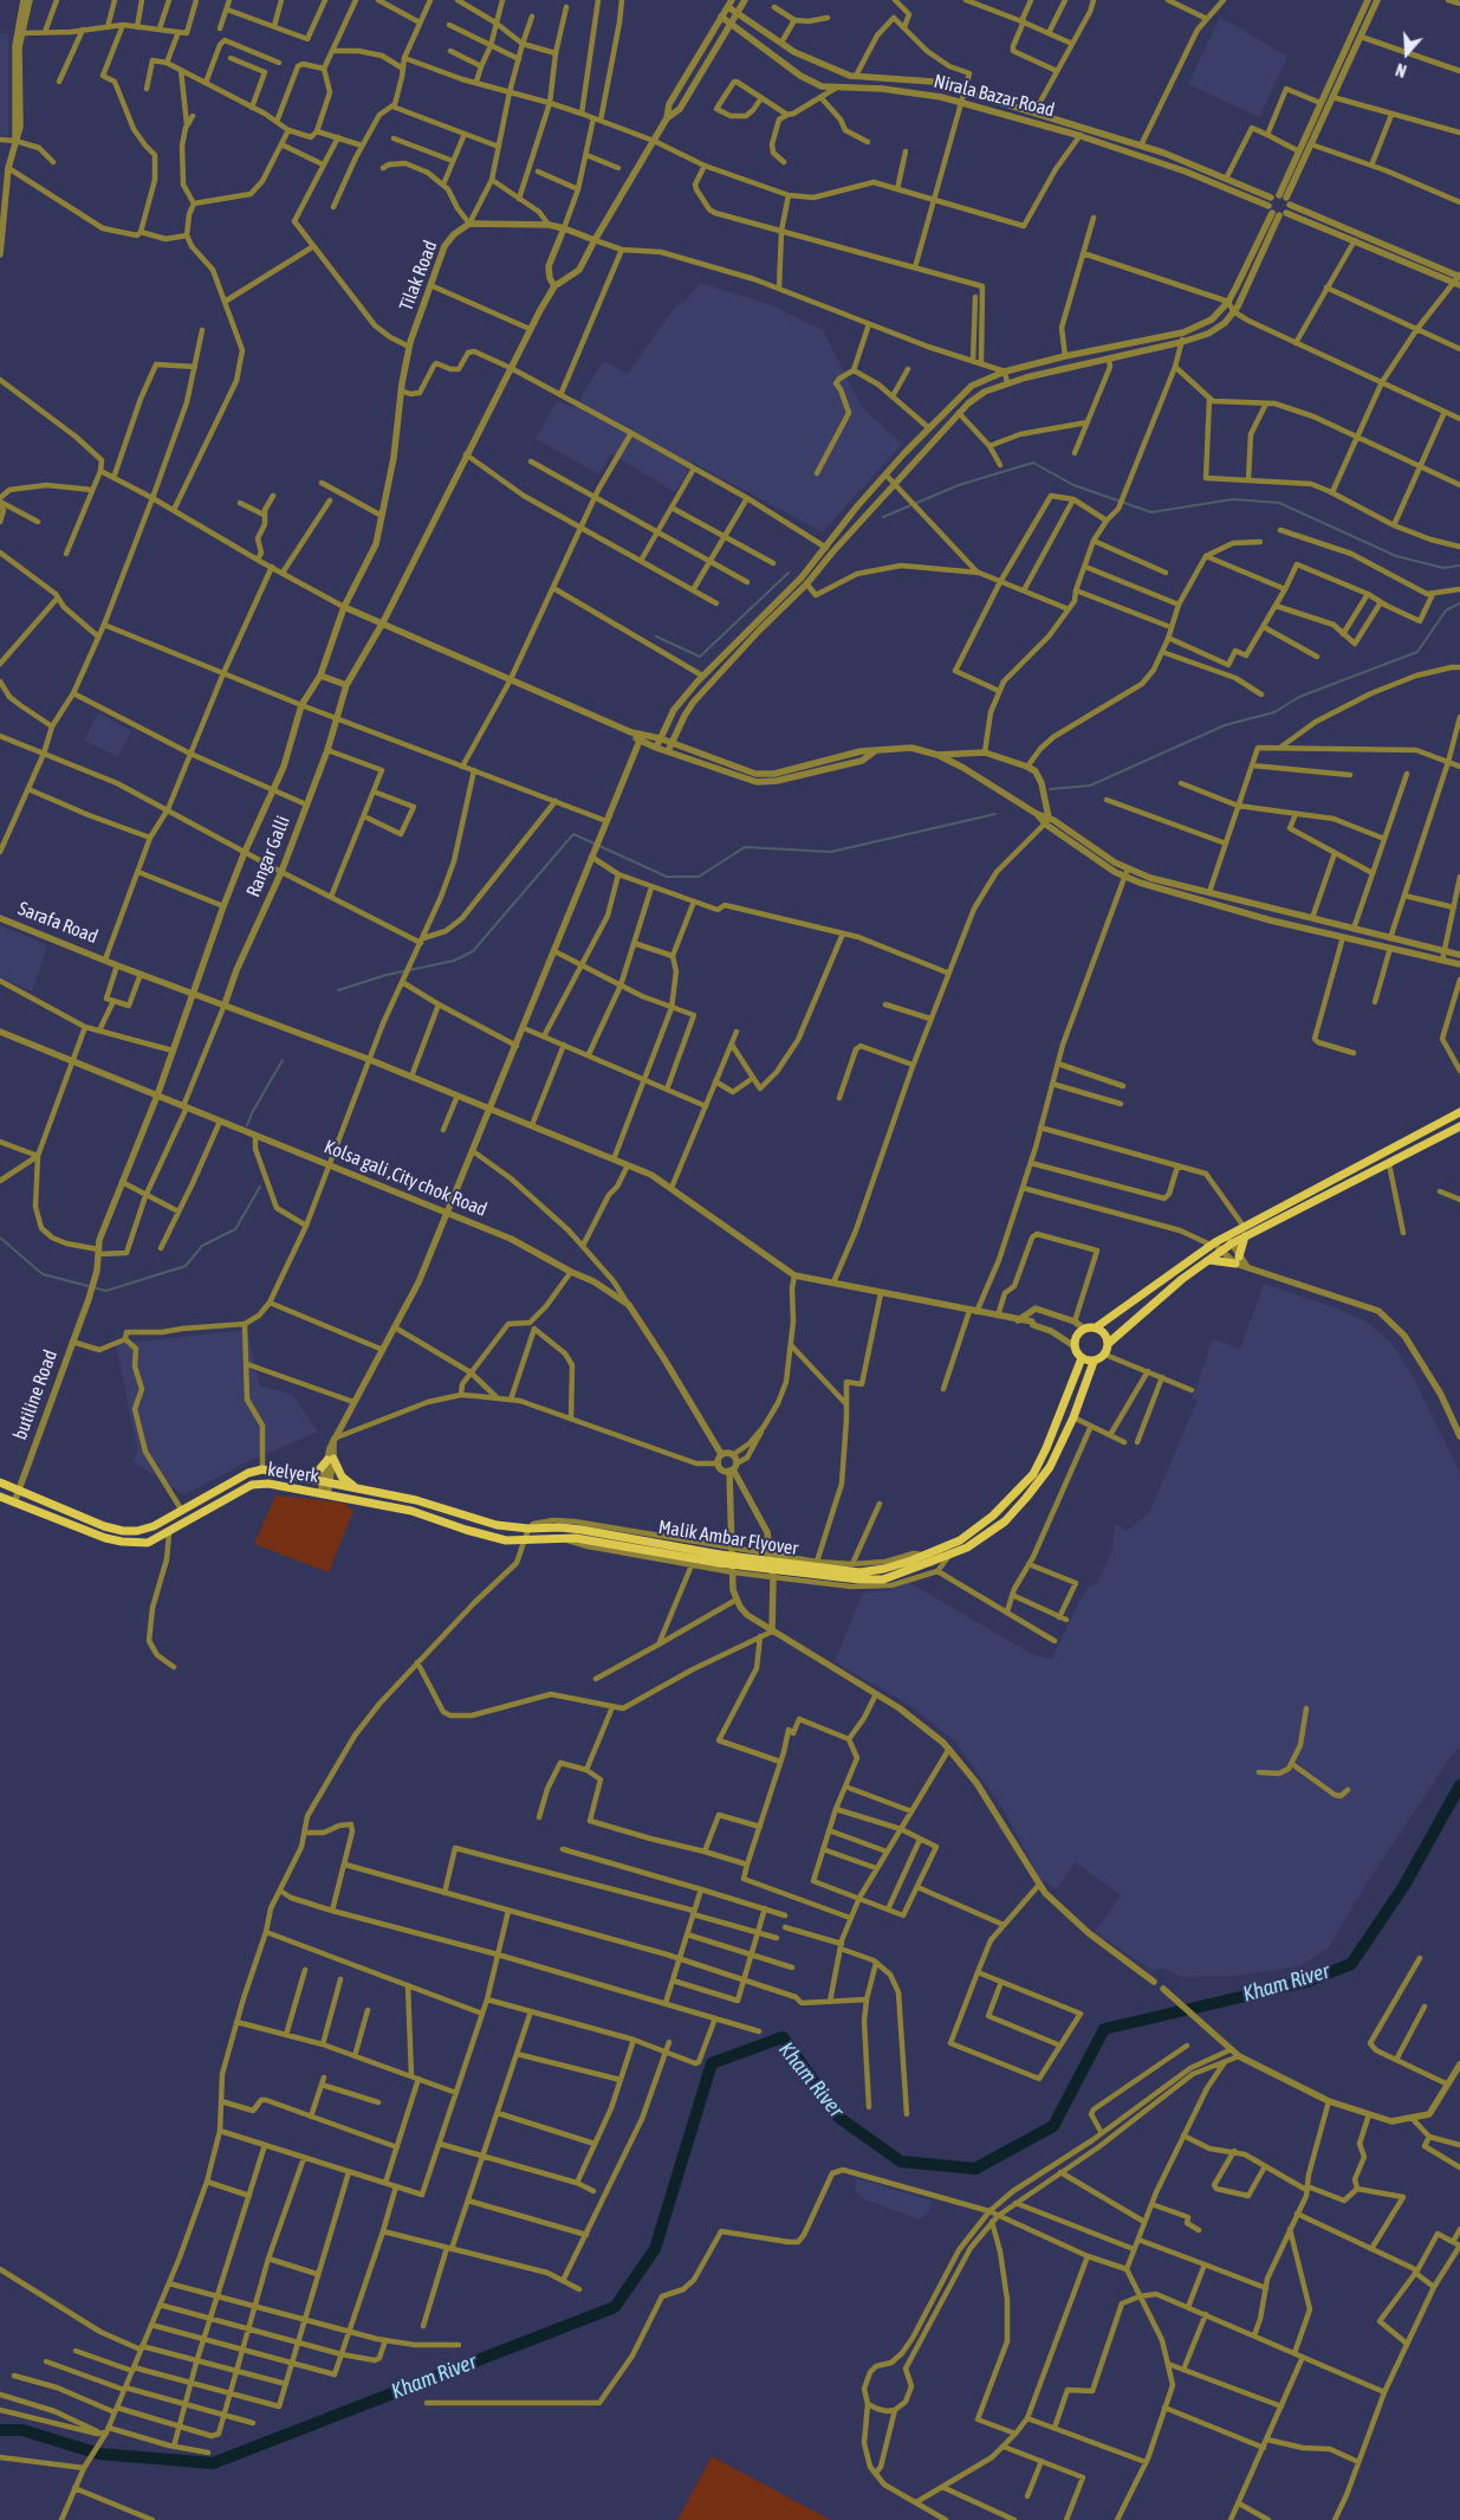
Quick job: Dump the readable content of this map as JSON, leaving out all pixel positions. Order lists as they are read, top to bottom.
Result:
{
  "streets": {
    "main road": ["kelyerk", "Malik Ambar Flyover"],
    "street": [
      "Nirala Bazar Road",
      "Tilak Road",
      "Rangar Galli",
      "Sarafa Road",
      "Kolsa gali ,City chok Road",
      "butiline Road"
    ]
  },
  "crossings": [
    ["Tilak Road", "Sarafa Road"],
    ["Tilak Road", "butiline Road"],
    ["Rangar Galli", "Sarafa Road"],
    ["Sarafa Road", "butiline Road"],
    ["Kolsa gali ,City chok Road", "butiline Road"],
    ["butiline Road", "kelyerk"],
    ["kelyerk", "Malik Ambar Flyover"]
  ],
  "water": ["Kham River"],
  "north": "bottom"
}
